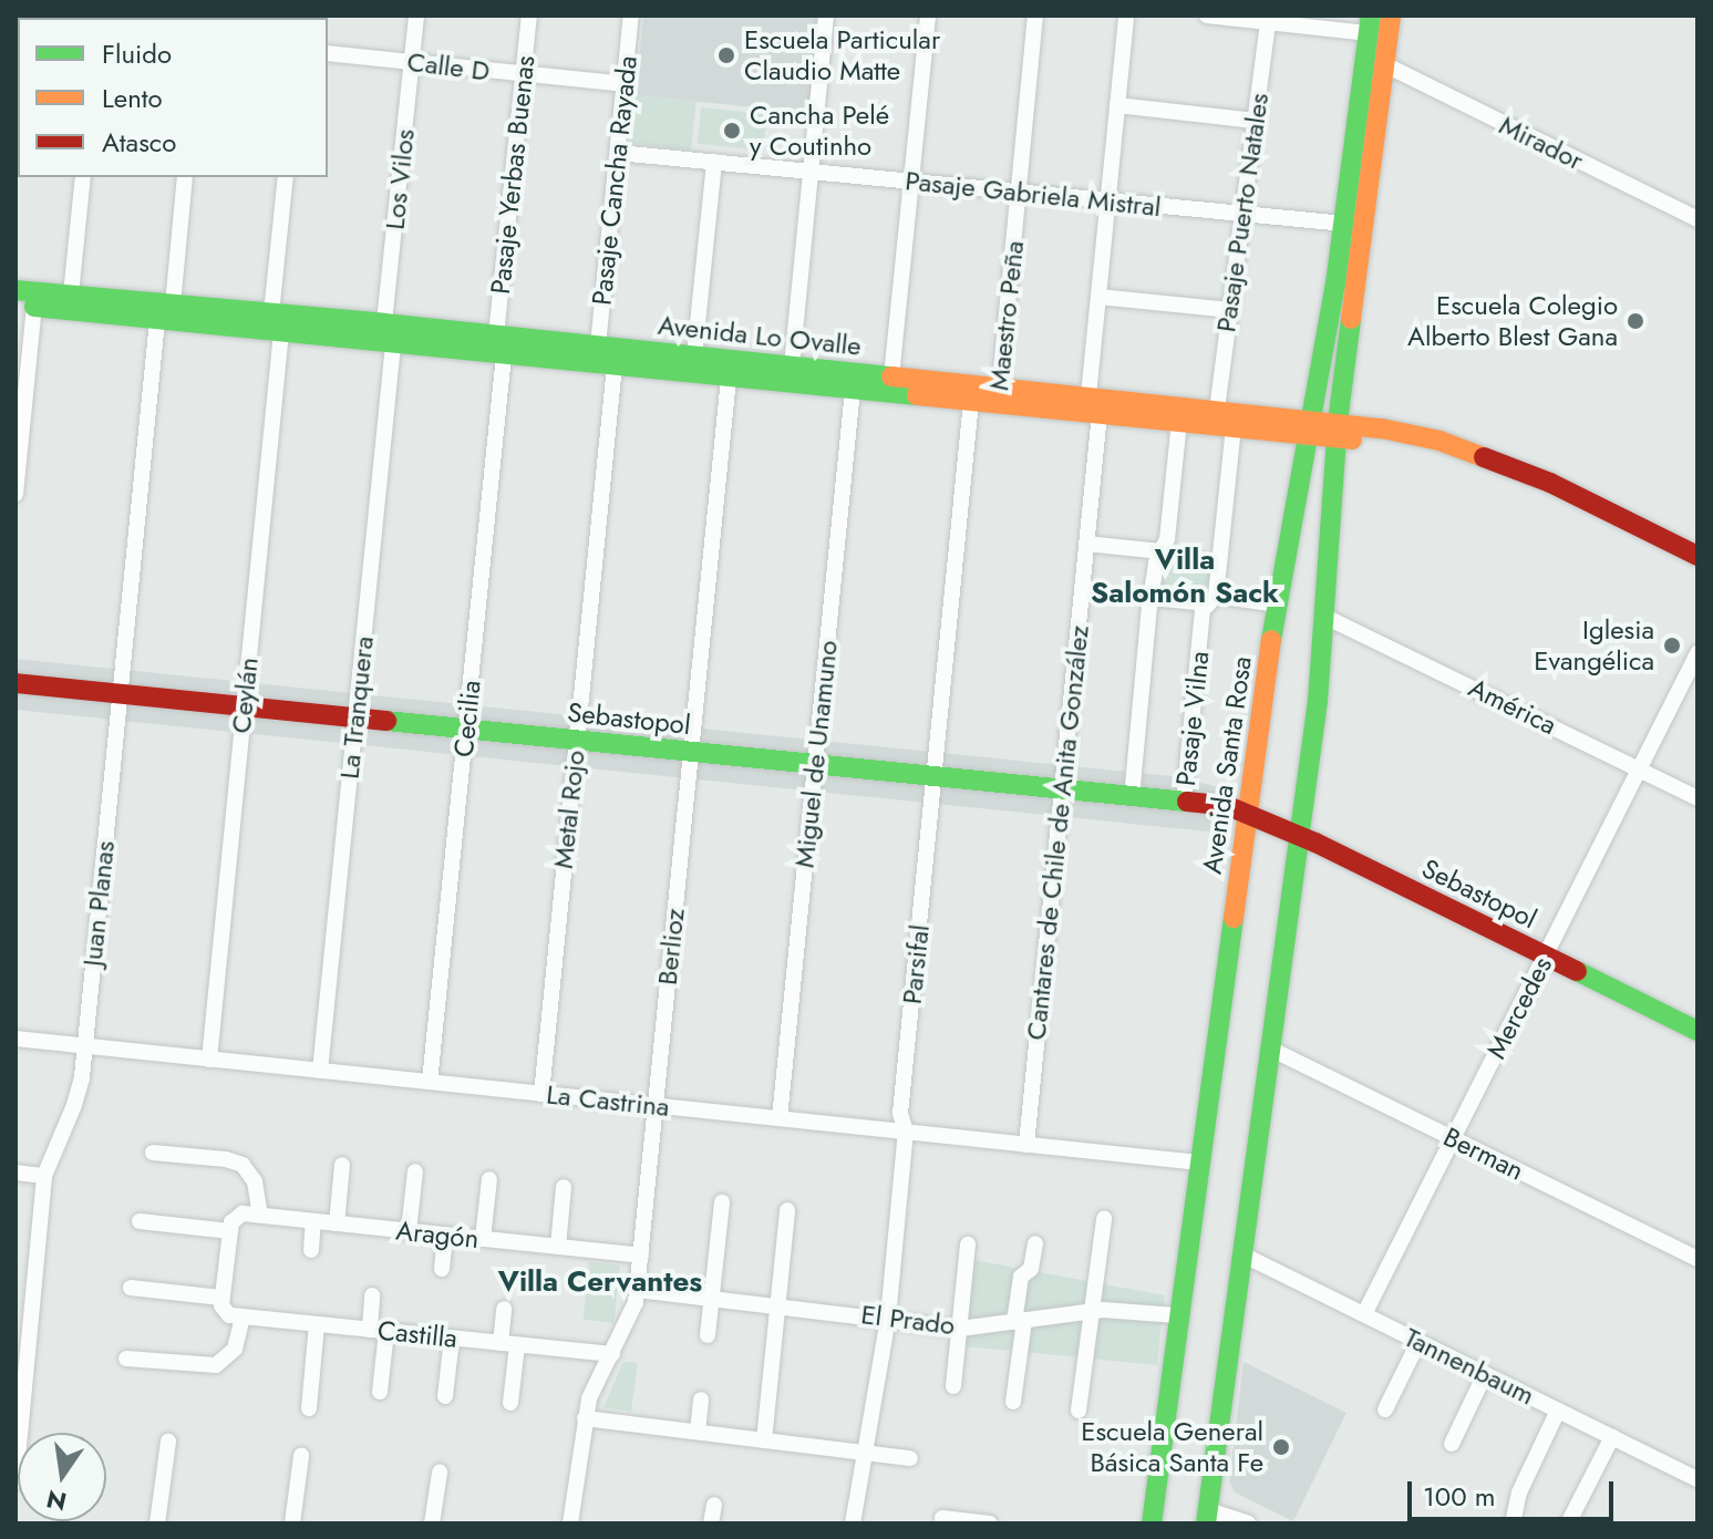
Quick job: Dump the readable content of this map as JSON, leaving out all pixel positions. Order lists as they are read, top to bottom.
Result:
{
  "streets": {
    "main road": ["Avenida Lo Ovalle", "Sebastopol", "Avenida Santa Rosa"],
    "street": [
      "Calle D",
      "Mirador",
      "Pasaje Yerbas Buenas",
      "Los Vilos",
      "Pasaje Cancha Rayada",
      "Pasaje Gabriela Mistral",
      "Pasaje Puerto Natales",
      "Maestro Peña",
      "Ceylán",
      "América",
      "La Tranquera",
      "Cecilia",
      "Pasaje Vilna",
      "Miguel de Unamuno",
      "Metal Rojo",
      "Cantares de Chile de Anita González",
      "Juan Planas",
      "Berlioz",
      "Parsifal",
      "Mercedes",
      "La Castrina",
      "Berman",
      "Aragón",
      "El Prado",
      "Castilla",
      "Tannenbaum"
    ]
  },
  "crossings": [
    ["Calle D", "Pasaje Yerbas Buenas"],
    ["Calle D", "Los Vilos"],
    ["Calle D", "Pasaje Cancha Rayada"],
    ["Pasaje Yerbas Buenas", "Avenida Lo Ovalle"],
    ["Pasaje Yerbas Buenas", "Cecilia"],
    ["Los Vilos", "Avenida Lo Ovalle"],
    ["Los Vilos", "La Tranquera"],
    ["Pasaje Cancha Rayada", "Pasaje Gabriela Mistral"],
    ["Pasaje Cancha Rayada", "Avenida Lo Ovalle"],
    ["Pasaje Gabriela Mistral", "Pasaje Puerto Natales"],
    ["Pasaje Gabriela Mistral", "Maestro Peña"],
    ["Pasaje Gabriela Mistral", "Avenida Santa Rosa"],
    ["Pasaje Puerto Natales", "Avenida Lo Ovalle"],
    ["Maestro Peña", "Avenida Lo Ovalle"],
    ["Avenida Lo Ovalle", "Ceylán"],
    ["Avenida Lo Ovalle", "La Tranquera"],
    ["Avenida Lo Ovalle", "Cecilia"],
    ["Avenida Lo Ovalle", "Pasaje Vilna"],
    ["Avenida Lo Ovalle", "Miguel de Unamuno"],
    ["Avenida Lo Ovalle", "Avenida Santa Rosa"],
    ["Avenida Lo Ovalle", "Metal Rojo"],
    ["Avenida Lo Ovalle", "Cantares de Chile de Anita González"],
    ["Avenida Lo Ovalle", "Juan Planas"],
    ["Avenida Lo Ovalle", "Berlioz"],
    ["Avenida Lo Ovalle", "Parsifal"],
    ["Ceylán", "Sebastopol"],
    ["Ceylán", "La Castrina"],
    ["América", "Mercedes"],
    ["La Tranquera", "Sebastopol"],
    ["La Tranquera", "La Castrina"],
    ["Cecilia", "Sebastopol"],
    ["Cecilia", "La Castrina"],
    ["Sebastopol", "Pasaje Vilna"],
    ["Sebastopol", "Miguel de Unamuno"],
    ["Sebastopol", "Avenida Santa Rosa"],
    ["Sebastopol", "Metal Rojo"],
    ["Sebastopol", "Cantares de Chile de Anita González"],
    ["Sebastopol", "Juan Planas"],
    ["Sebastopol", "Berlioz"],
    ["Sebastopol", "Parsifal"],
    ["Sebastopol", "Mercedes"],
    ["Miguel de Unamuno", "La Castrina"],
    ["Avenida Santa Rosa", "La Castrina"],
    ["Avenida Santa Rosa", "El Prado"],
    ["Metal Rojo", "La Castrina"],
    ["Cantares de Chile de Anita González", "La Castrina"],
    ["Juan Planas", "La Castrina"],
    ["Berlioz", "La Castrina"],
    ["Berlioz", "Aragón"],
    ["Berlioz", "El Prado"],
    ["Berlioz", "Castilla"],
    ["Parsifal", "La Castrina"],
    ["Parsifal", "El Prado"],
    ["Mercedes", "Berman"],
    ["Mercedes", "Tannenbaum"]
  ],
  "districts": ["Villa Salomón Sack", "Villa Cervantes"],
  "places": [
    "Escuela Particular Claudio Matte",
    "Cancha Pelé y Coutinho",
    "Escuela Colegio Alberto Blest Gana",
    "Iglesia Evangélica",
    "Escuela General Básica Santa Fe"
  ],
  "legend": ["Fluido", "Lento", "Atasco"],
  "scale_bar": "100 m",
  "north": "bottom"
}
